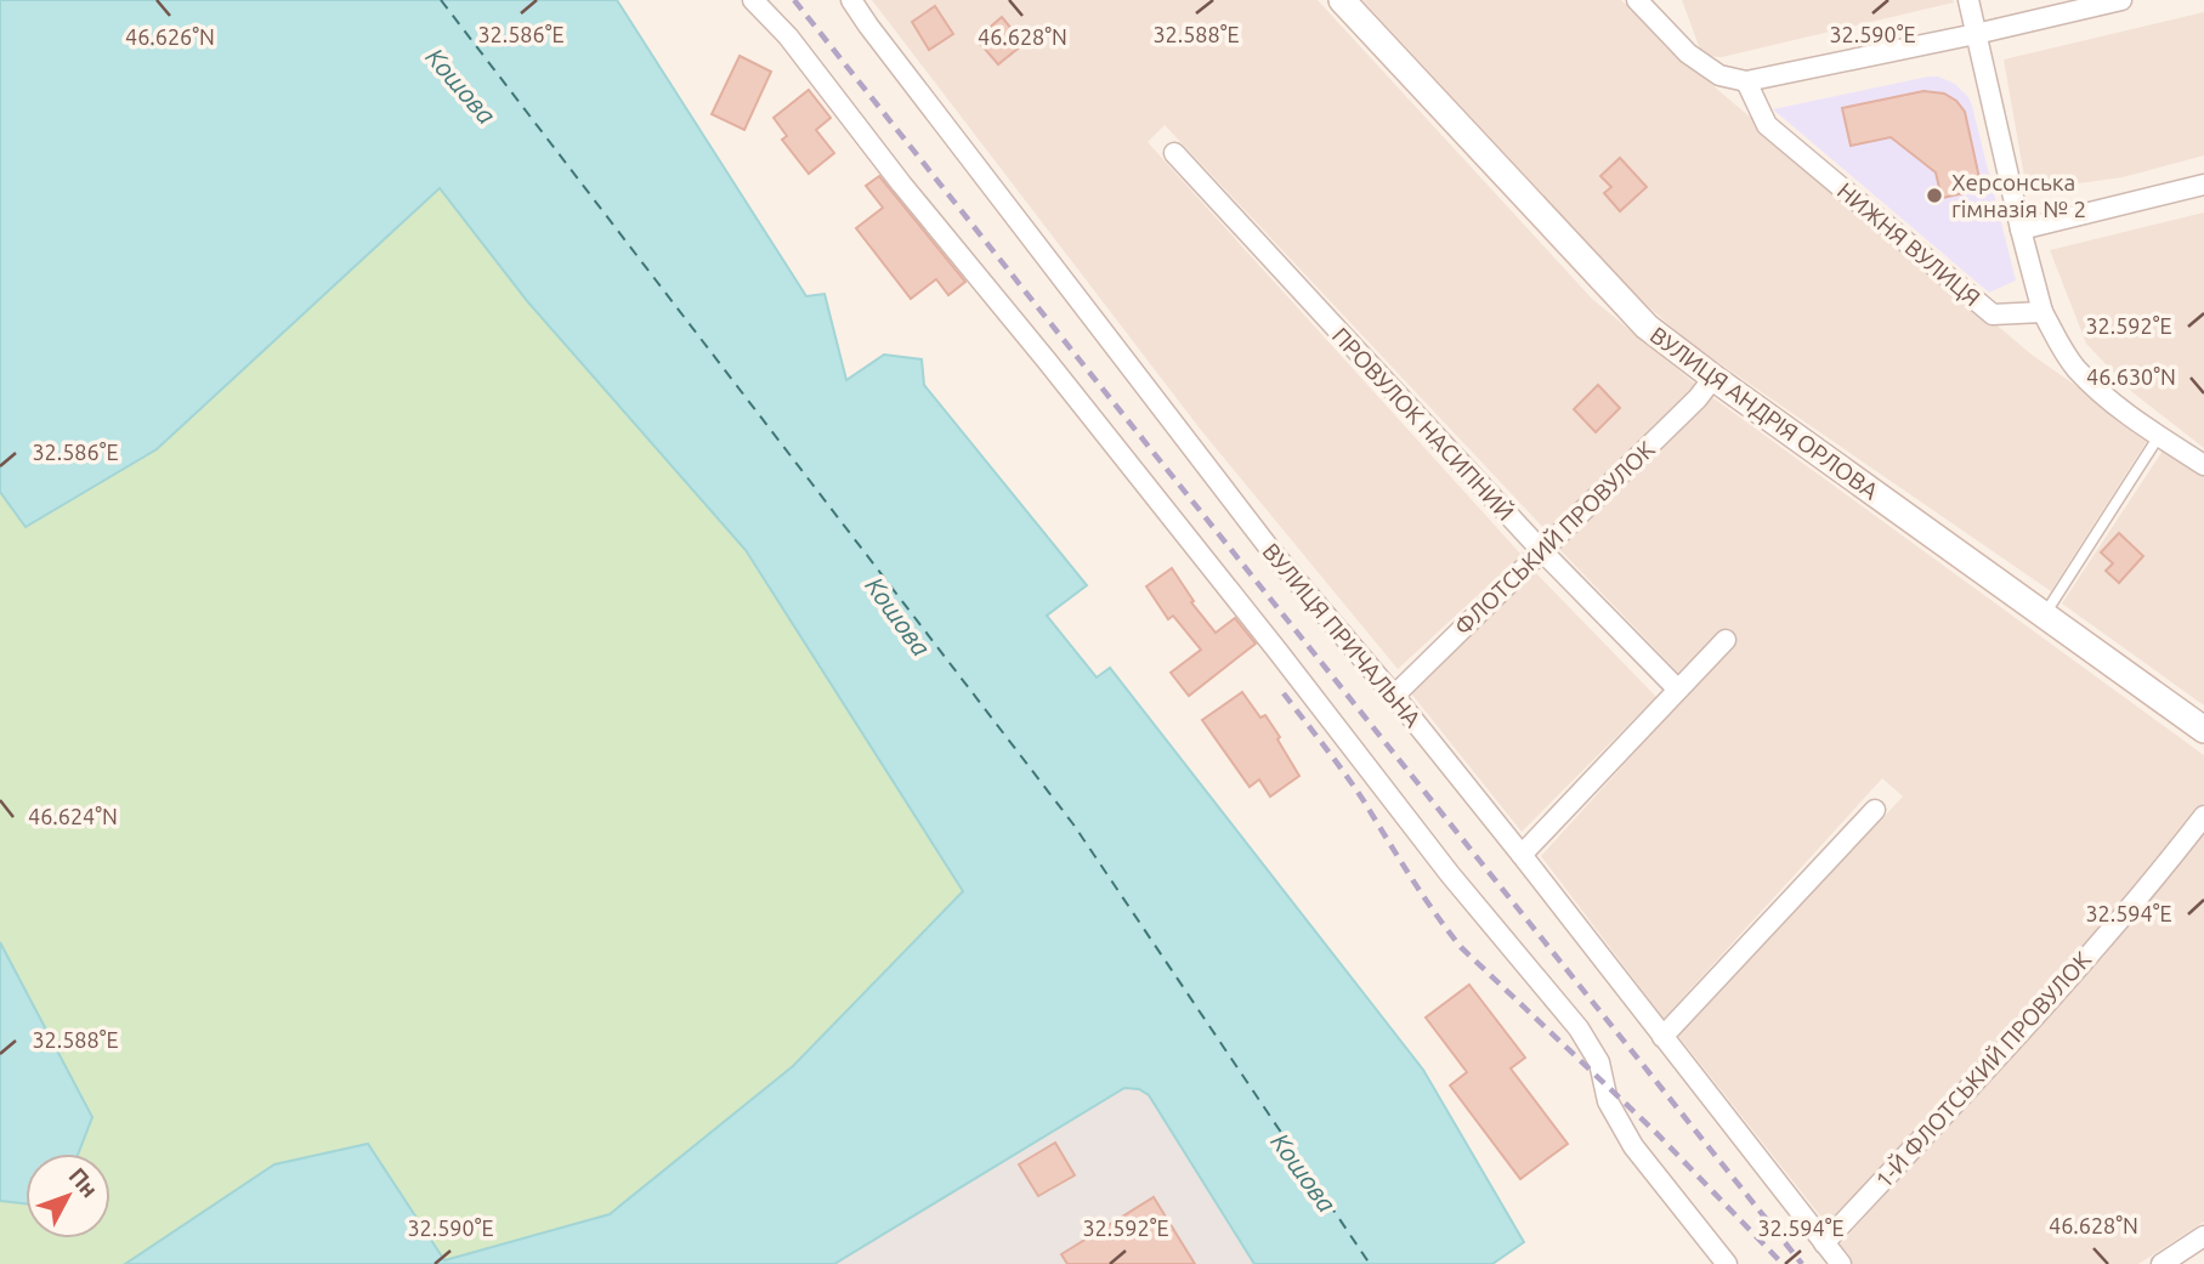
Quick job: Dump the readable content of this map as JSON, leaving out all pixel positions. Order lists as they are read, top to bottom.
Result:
{
  "streets": {
    "street": [
      "НИЖНЯ ВУЛИЦЯ",
      "ВУЛИЦЯ АНДРІЯ ОРЛОВА",
      "ПРОВУЛОК НАСИПНИЙ",
      "ФЛОТСЬКИЙ ПРОВУЛОК",
      "ВУЛИЦЯ ПРИЧАЛЬНА",
      "1-Й ФЛОТСЬКИЙ ПРОВУЛОК"
    ]
  },
  "crossings": [
    ["ВУЛИЦЯ АНДРІЯ ОРЛОВА", "ФЛОТСЬКИЙ ПРОВУЛОК"],
    ["ПРОВУЛОК НАСИПНИЙ", "ФЛОТСЬКИЙ ПРОВУЛОК"],
    ["ФЛОТСЬКИЙ ПРОВУЛОК", "ВУЛИЦЯ ПРИЧАЛЬНА"],
    ["ВУЛИЦЯ ПРИЧАЛЬНА", "1-Й ФЛОТСЬКИЙ ПРОВУЛОК"]
  ],
  "water": ["Кошова"],
  "places": ["Херсонська гімназія № 2"],
  "north": "top right",
  "coordinates": [
    "32.586°E",
    "32.588°E",
    "32.590°E",
    "46.626°N",
    "46.628°N",
    "32.592°E",
    "46.630°N",
    "46.624°N",
    "32.594°E"
  ]
}
